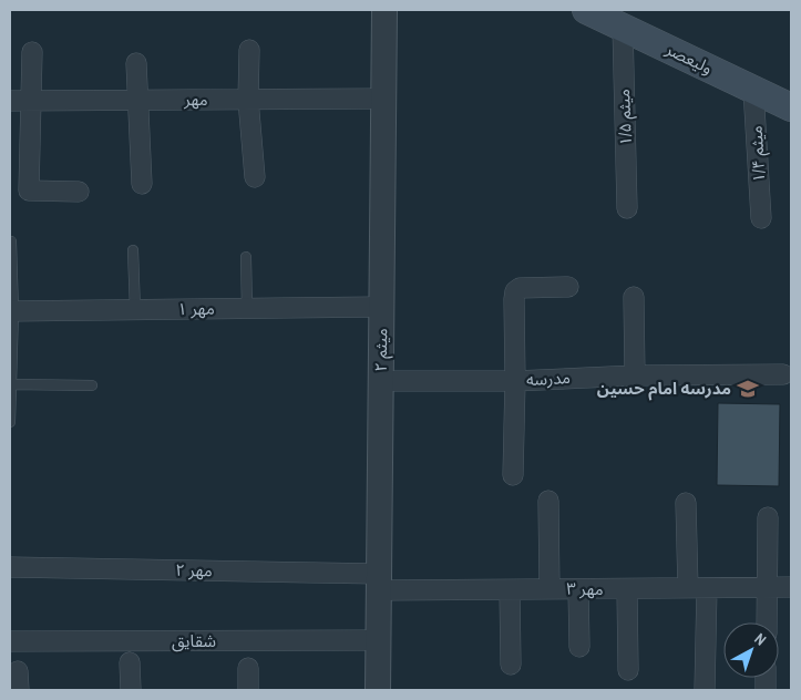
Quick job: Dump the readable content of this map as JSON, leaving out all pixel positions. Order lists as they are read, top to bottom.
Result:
{
  "streets": {
    "main road": ["ولیعصر"],
    "street": [
      "مهر",
      "میثم ۱/۵",
      "میثم ۱/۴",
      "مهر ۱",
      "میثم ۲",
      "مدرسه",
      "مهر ۲",
      "مهر ۳",
      "شقایق"
    ]
  },
  "crossings": [
    ["ولیعصر", "میثم ۱/۵"],
    ["ولیعصر", "میثم ۱/۴"],
    ["مهر", "میثم ۲"],
    ["مهر ۱", "میثم ۲"],
    ["میثم ۲", "مدرسه"],
    ["میثم ۲", "مهر ۲"],
    ["میثم ۲", "مهر ۳"],
    ["میثم ۲", "شقایق"],
    ["مهر ۲", "مهر ۳"]
  ],
  "places": {
    "school or university": ["مدرسه امام حسین"]
  },
  "north": "top right"
}
